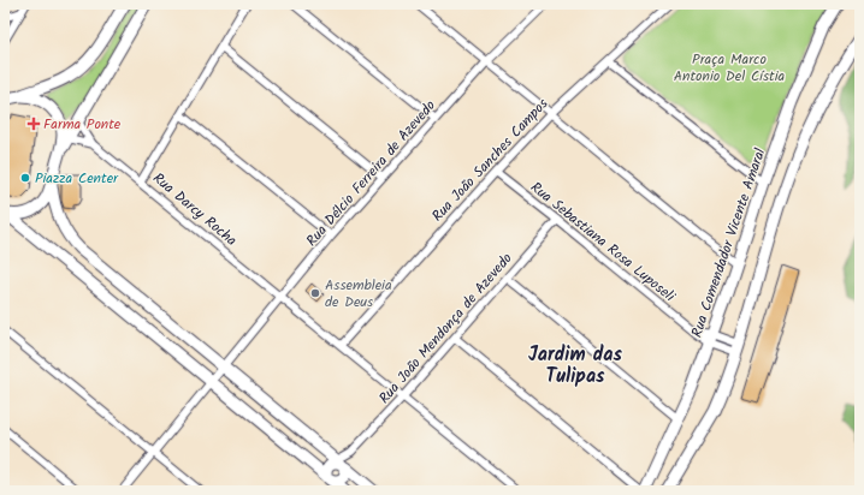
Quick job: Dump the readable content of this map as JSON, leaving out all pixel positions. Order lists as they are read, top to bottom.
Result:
{
  "streets": {
    "street": [
      "Rua João Sanches Campos",
      "Rua Délcio Ferreira de Azevedo",
      "Rua Darcy Rocha",
      "Rua Sebastiana Rosa Luposeli",
      "Rua Comendador Vicente Amaral",
      "Rua João Mendonça de Azevedo"
    ]
  },
  "crossings": [
    ["Rua João Sanches Campos", "Rua Darcy Rocha"],
    ["Rua João Sanches Campos", "Rua Sebastiana Rosa Luposeli"],
    ["Rua Délcio Ferreira de Azevedo", "Rua Darcy Rocha"],
    ["Rua Darcy Rocha", "Rua João Mendonça de Azevedo"],
    ["Rua Sebastiana Rosa Luposeli", "Rua Comendador Vicente Amaral"],
    ["Rua Sebastiana Rosa Luposeli", "Rua João Mendonça de Azevedo"]
  ],
  "districts": ["Jardim das Tulipas"],
  "parks": ["Praça Marco Antonio Del Cístia"],
  "places": {
    "health": ["Farma Ponte"],
    "other": ["Piazza Center", "Assembleia de Deus"]
  }
}
